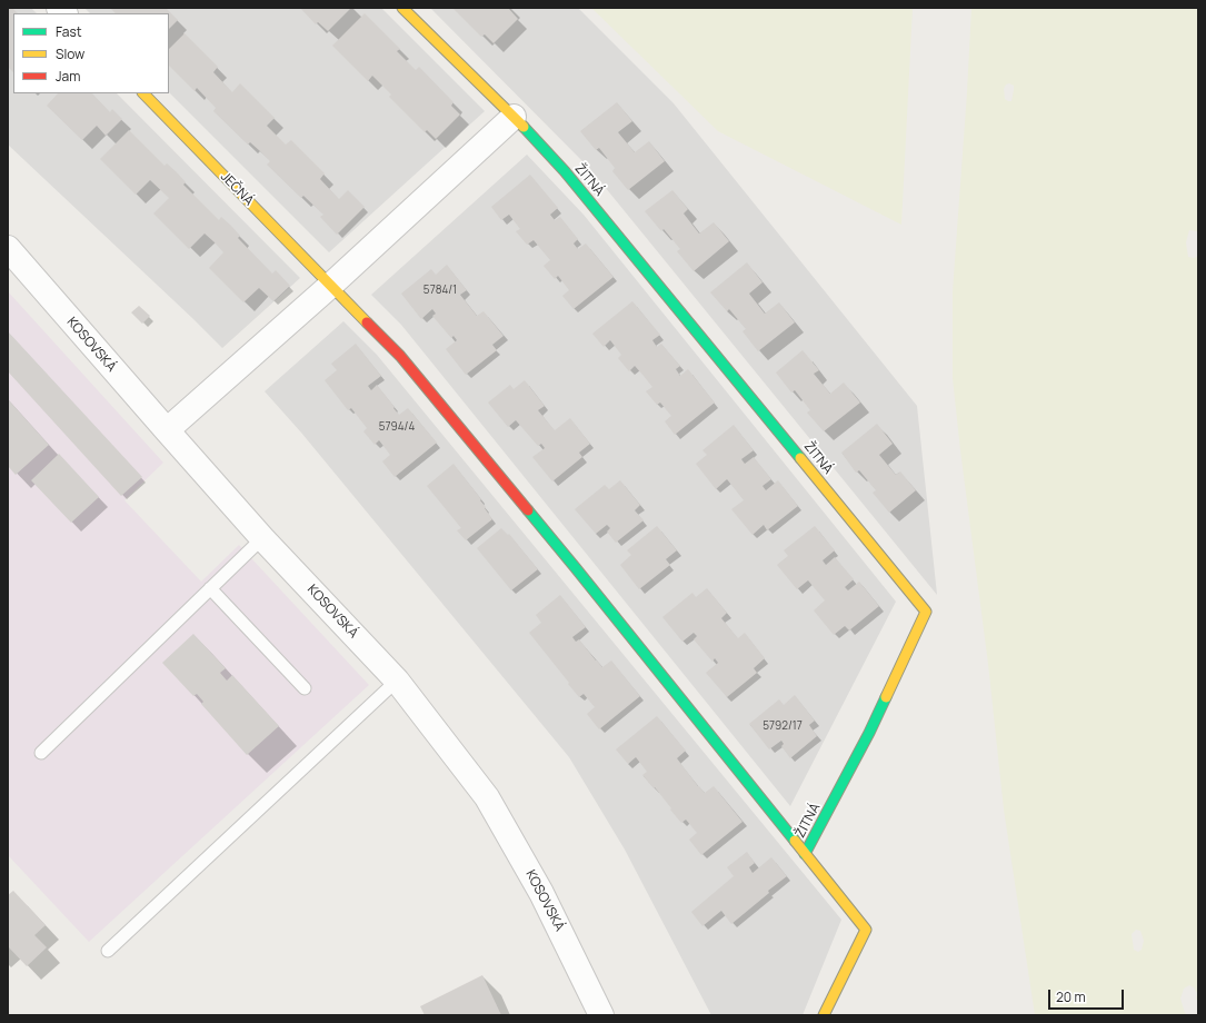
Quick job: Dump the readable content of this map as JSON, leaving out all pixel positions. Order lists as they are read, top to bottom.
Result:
{
  "streets": {
    "street": ["ŽITNÁ", "JEČNÁ", "KOSOVSKÁ"]
  },
  "crossings": [
    ["ŽITNÁ", "JEČNÁ"]
  ],
  "house_numbers": ["5784/1", "5794/4", "5792/17"],
  "legend": ["Fast", "Slow", "Jam"],
  "scale_bar": "20 m"
}
